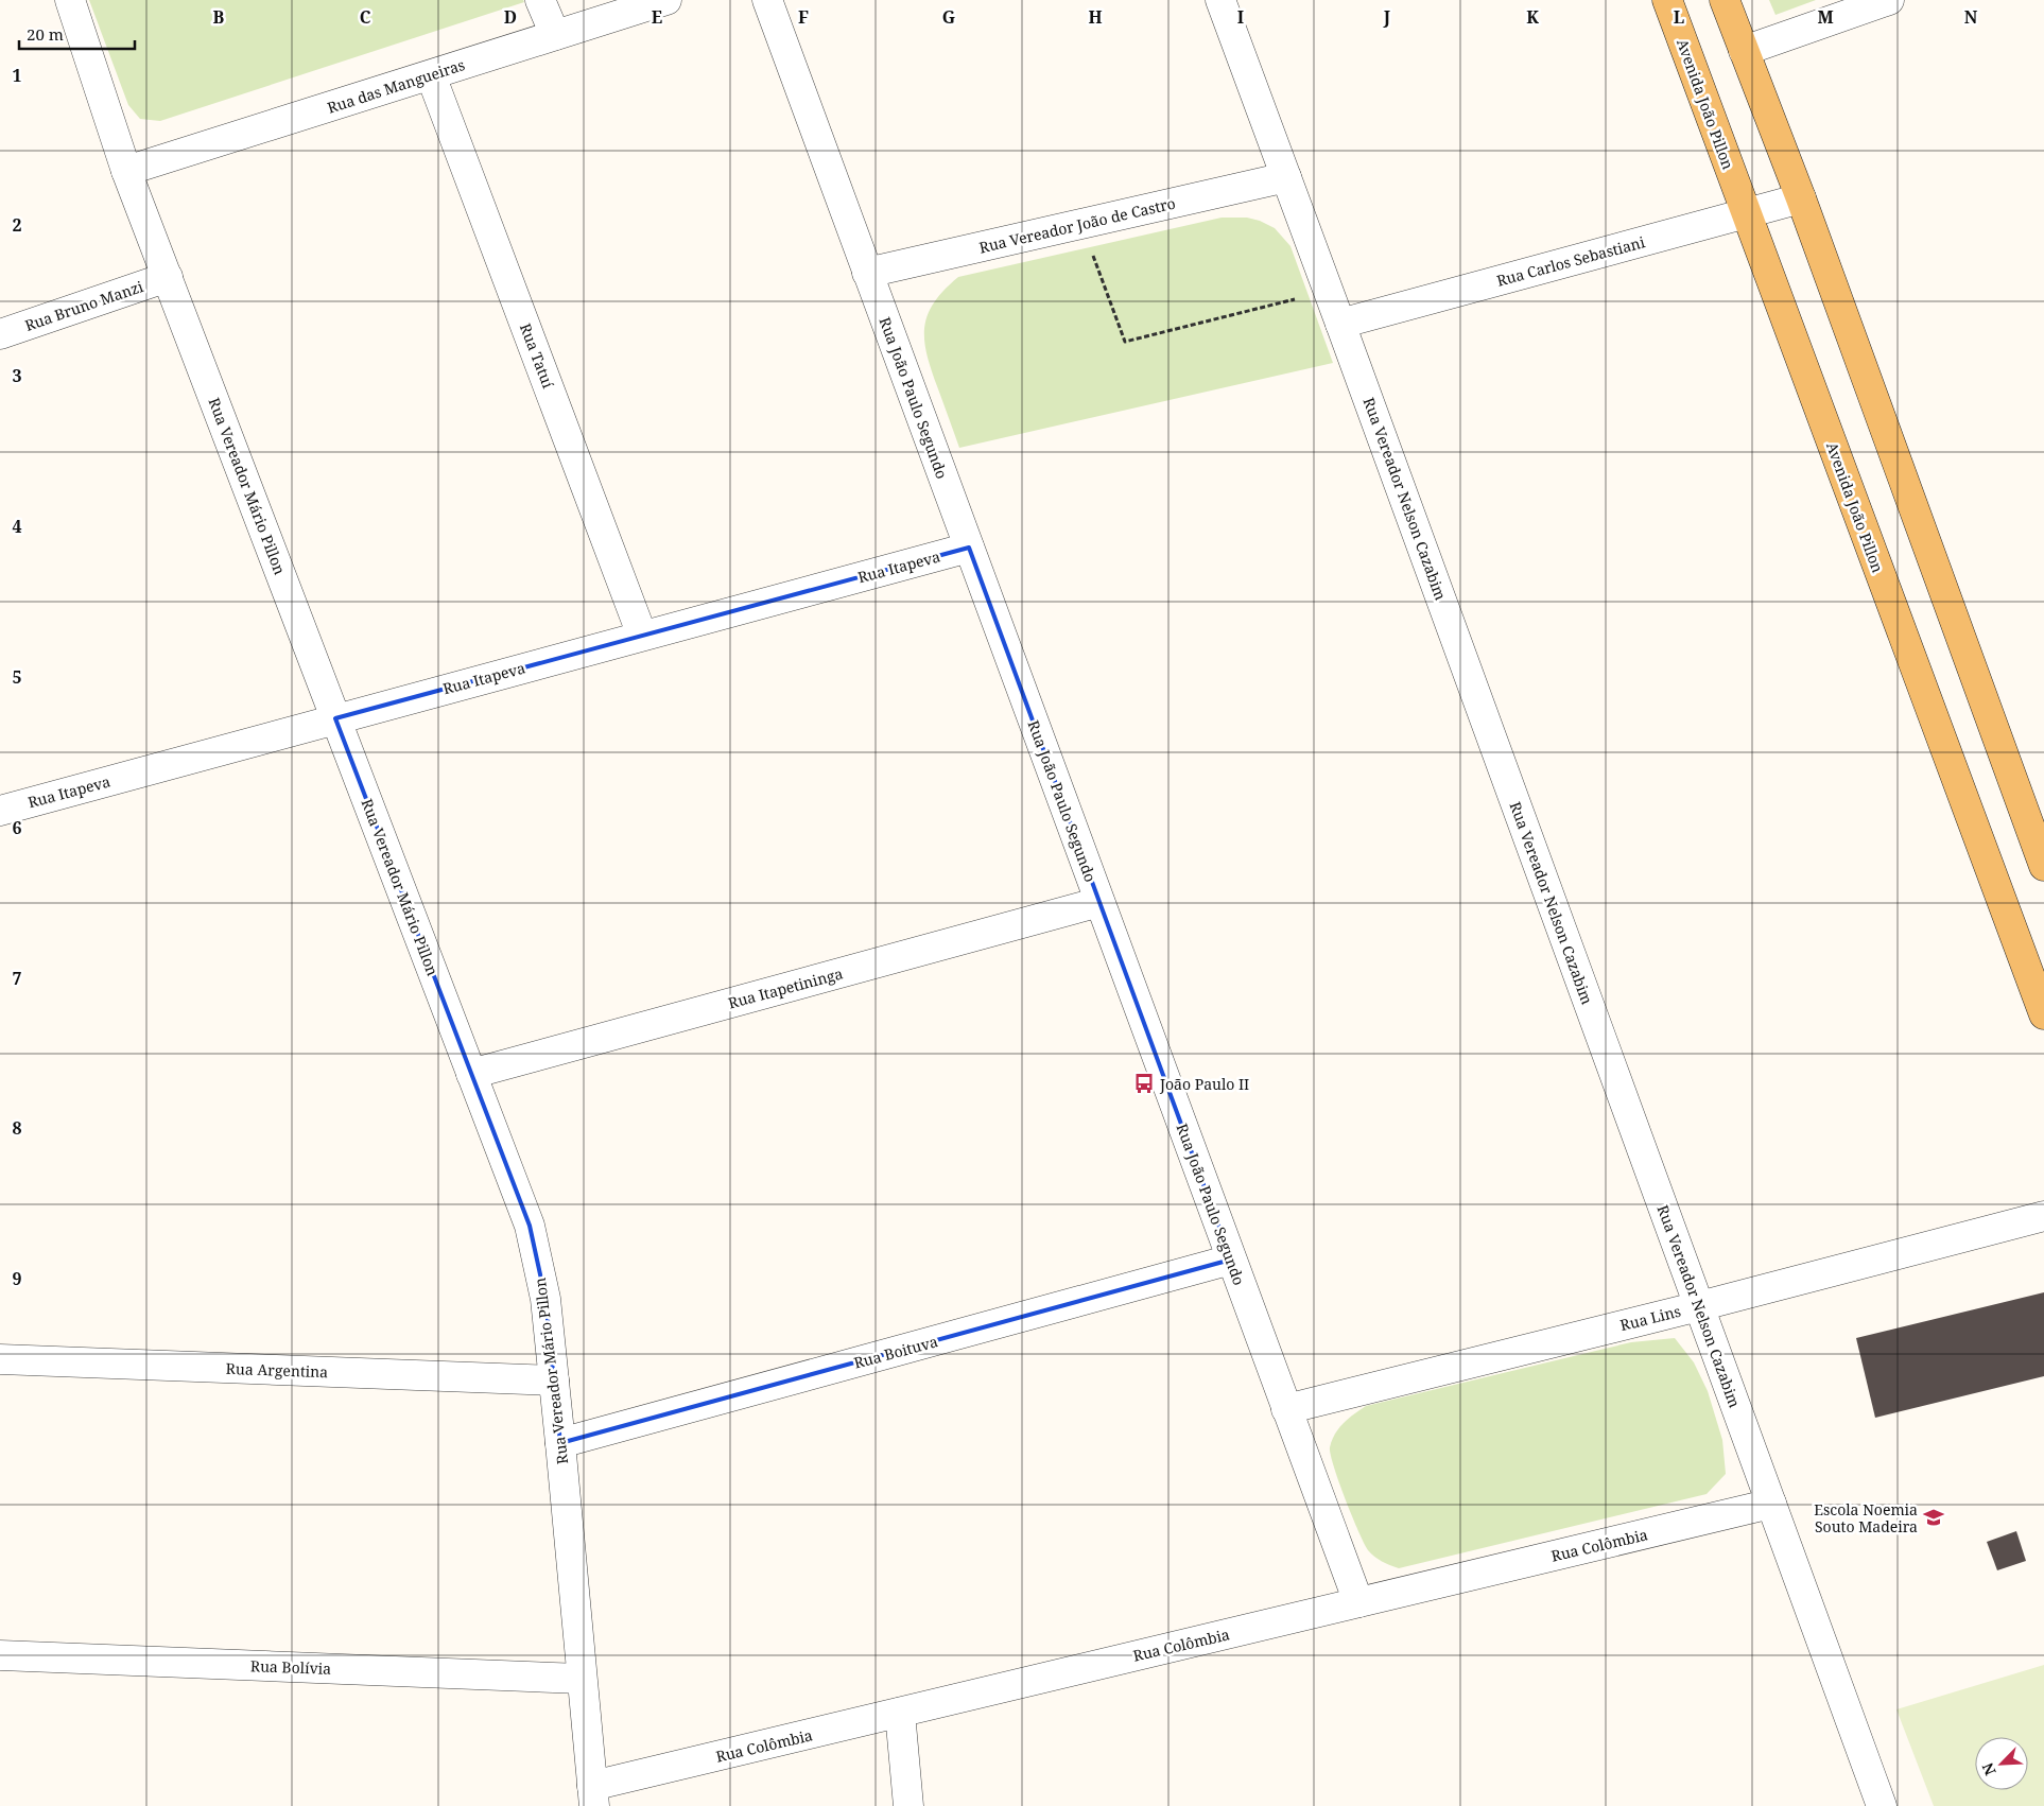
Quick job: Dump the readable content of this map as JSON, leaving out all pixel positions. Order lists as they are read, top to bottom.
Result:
{
  "streets": {
    "main road": ["Avenida João Pillon"],
    "street": [
      "Rua das Mangueiras",
      "Rua Vereador João de Castro",
      "Rua Carlos Sebastiani",
      "Rua Bruno Manzi",
      "Rua Tatuí",
      "Rua João Paulo Segundo",
      "Rua Vereador Mário Pillon",
      "Rua Vereador Nelson Cazabim",
      "Rua Itapeva",
      "Rua Itapetininga",
      "Rua Lins",
      "Rua Boituva",
      "Rua Argentina",
      "Rua Colômbia",
      "Rua Bolívia"
    ]
  },
  "crossings": [
    ["Rua das Mangueiras", "Rua Tatuí"],
    ["Rua das Mangueiras", "Rua Vereador Mário Pillon"],
    ["Avenida João Pillon", "Rua Carlos Sebastiani"],
    ["Rua Vereador João de Castro", "Rua João Paulo Segundo"],
    ["Rua Vereador João de Castro", "Rua Vereador Nelson Cazabim"],
    ["Rua Carlos Sebastiani", "Rua Vereador Nelson Cazabim"],
    ["Rua Bruno Manzi", "Rua Vereador Mário Pillon"],
    ["Rua Tatuí", "Rua Itapeva"],
    ["Rua João Paulo Segundo", "Rua Itapeva"],
    ["Rua João Paulo Segundo", "Rua Itapetininga"],
    ["Rua João Paulo Segundo", "Rua Lins"],
    ["Rua João Paulo Segundo", "Rua Boituva"],
    ["Rua João Paulo Segundo", "Rua Colômbia"],
    ["Rua Vereador Mário Pillon", "Rua Itapeva"],
    ["Rua Vereador Mário Pillon", "Rua Itapetininga"],
    ["Rua Vereador Mário Pillon", "Rua Boituva"],
    ["Rua Vereador Mário Pillon", "Rua Argentina"],
    ["Rua Vereador Mário Pillon", "Rua Colômbia"],
    ["Rua Vereador Mário Pillon", "Rua Bolívia"],
    ["Rua Vereador Nelson Cazabim", "Rua Lins"],
    ["Rua Vereador Nelson Cazabim", "Rua Colômbia"]
  ],
  "places": {
    "bus stop": ["João Paulo II"],
    "school or university": ["Escola Noemia Souto Madeira"]
  },
  "scale_bar": "20 m",
  "north": "bottom left",
  "grid": {
    "columns": [
      "B",
      "C",
      "D",
      "E",
      "F",
      "G",
      "H",
      "I",
      "J",
      "K",
      "L",
      "M",
      "N"
    ],
    "rows": [
      "1",
      "2",
      "3",
      "4",
      "5",
      "6",
      "7",
      "8",
      "9"
    ]
  }
}
